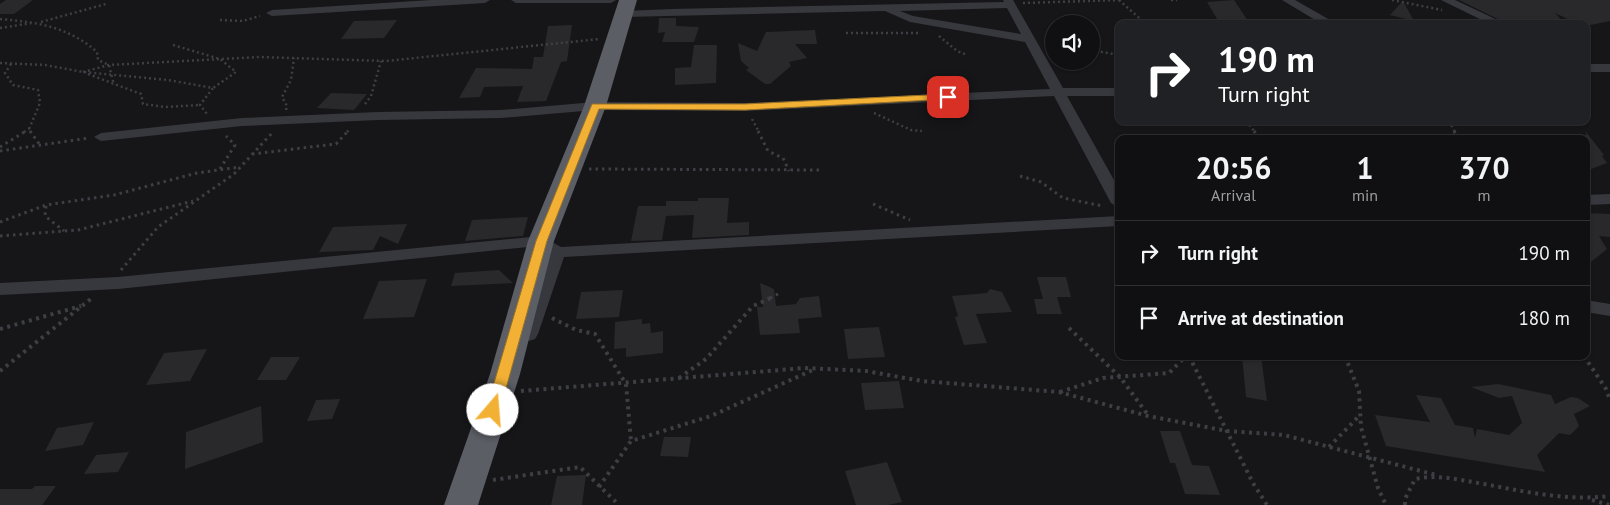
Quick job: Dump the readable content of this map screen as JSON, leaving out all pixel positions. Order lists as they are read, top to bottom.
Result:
{
  "page": {
    "turn": ["190 m", "Turn right"],
    "eta": [
      "20:56",
      "Arrival",
      "1",
      "min",
      "370",
      "m"
    ],
    "list": [
      {
        "name": "Turn right",
        "value": "190 m"
      },
      {
        "name": "Arrive at destination",
        "value": "180 m"
      }
    ]
  }
}
